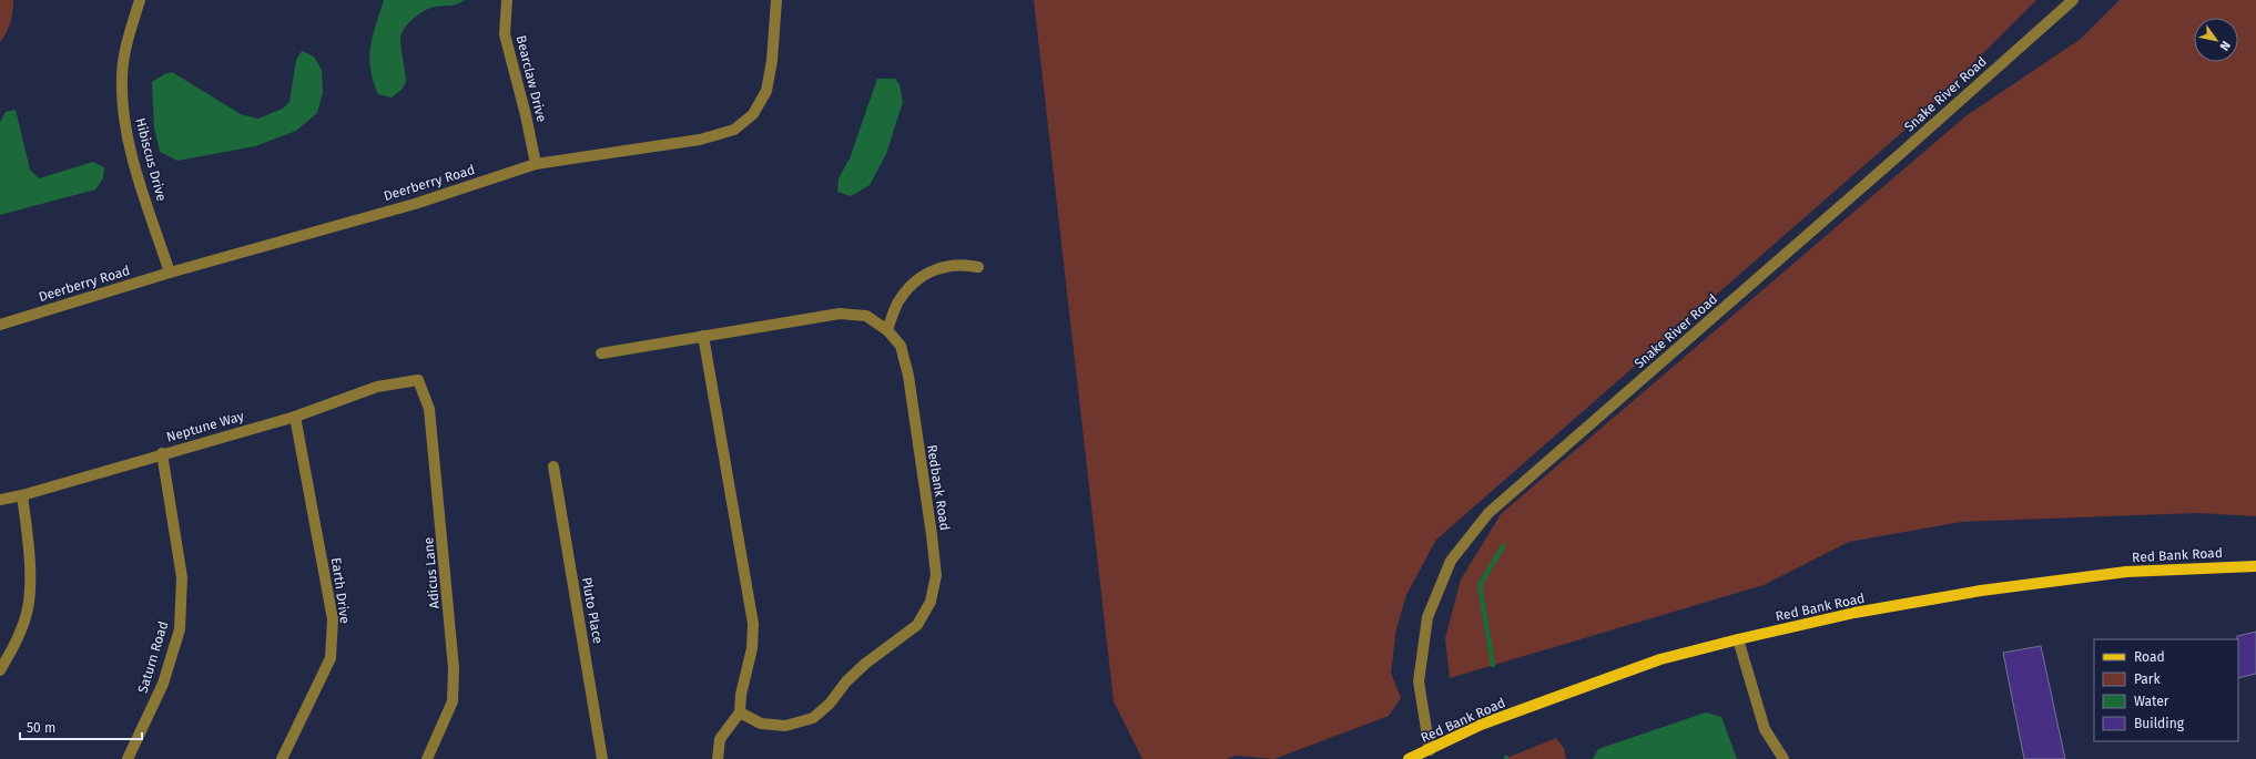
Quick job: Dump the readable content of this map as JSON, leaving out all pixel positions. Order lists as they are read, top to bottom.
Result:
{
  "streets": {
    "main road": ["Red Bank Road"],
    "street": [
      "Bearclaw Drive",
      "Snake River Road",
      "Hibiscus Drive",
      "Deerberry Road",
      "Neptune Way",
      "Redbank Road",
      "Adicus Lane",
      "Earth Drive",
      "Pluto Place",
      "Saturn Road"
    ]
  },
  "crossings": [
    ["Bearclaw Drive", "Deerberry Road"],
    ["Snake River Road", "Red Bank Road"],
    ["Hibiscus Drive", "Deerberry Road"],
    ["Neptune Way", "Adicus Lane"],
    ["Neptune Way", "Earth Drive"],
    ["Neptune Way", "Saturn Road"]
  ],
  "legend": [
    "Road",
    "Park",
    "Water",
    "Building"
  ],
  "scale_bar": "50 m",
  "north": "bottom right"
}
